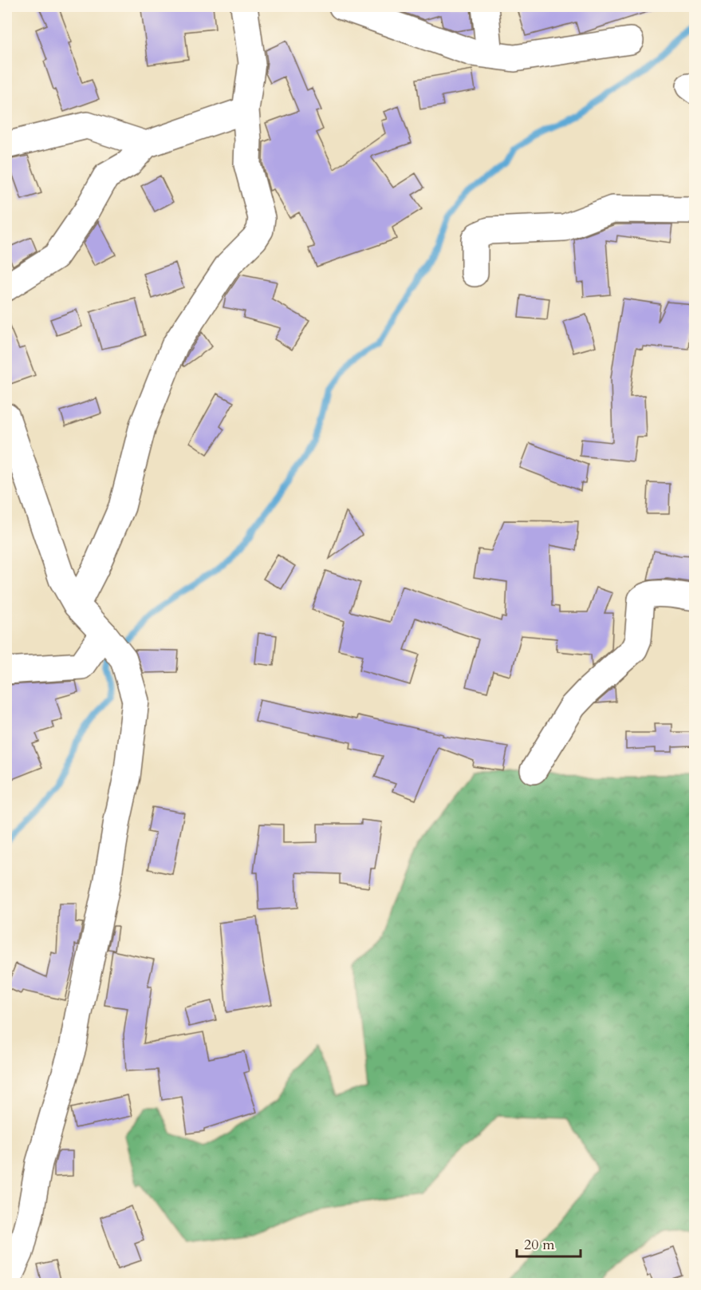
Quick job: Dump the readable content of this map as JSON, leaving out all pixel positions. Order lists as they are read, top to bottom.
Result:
{
  "scale_bar": "20 m"
}
